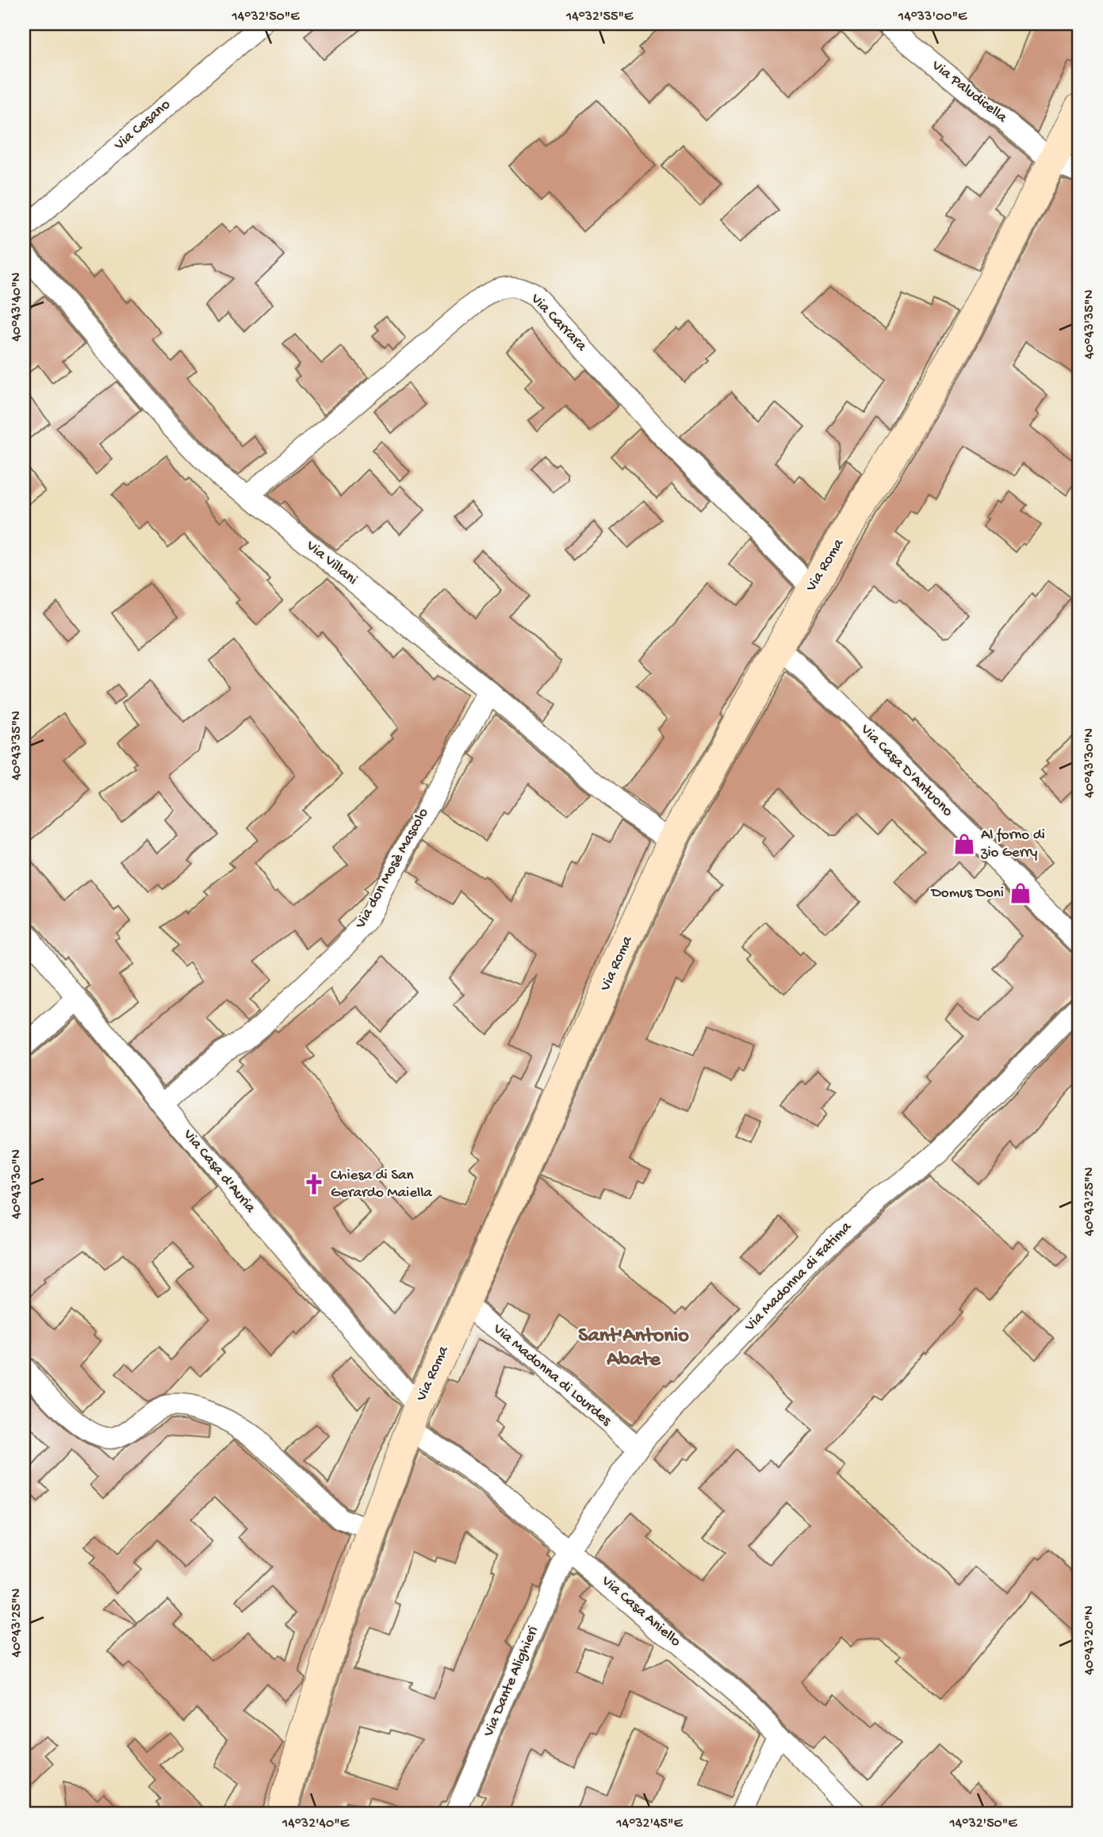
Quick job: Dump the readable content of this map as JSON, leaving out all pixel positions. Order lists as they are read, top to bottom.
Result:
{
  "streets": {
    "main road": ["Via Roma"],
    "street": [
      "Via Paludicella",
      "Via Cesano",
      "Via Carrara",
      "Via Villani",
      "Via Casa D'Antuono",
      "Via don Mosè Mascolo",
      "Via Casa d'Auria",
      "Via Madonna di Fatima",
      "Via Madonna di Lourdes",
      "Via Casa Aniello",
      "Via Dante Alighieri"
    ]
  },
  "crossings": [
    ["Via Paludicella", "Via Roma"],
    ["Via Carrara", "Via Villani"],
    ["Via Carrara", "Via Roma"],
    ["Via Villani", "Via Roma"],
    ["Via Villani", "Via don Mosè Mascolo"],
    ["Via Roma", "Via Casa D'Antuono"],
    ["Via Roma", "Via Casa d'Auria"],
    ["Via Roma", "Via Madonna di Lourdes"],
    ["Via Roma", "Via Casa Aniello"],
    ["Via don Mosè Mascolo", "Via Casa d'Auria"],
    ["Via Casa d'Auria", "Via Casa Aniello"],
    ["Via Madonna di Fatima", "Via Madonna di Lourdes"],
    ["Via Madonna di Fatima", "Via Casa Aniello"],
    ["Via Madonna di Fatima", "Via Dante Alighieri"],
    ["Via Casa Aniello", "Via Dante Alighieri"]
  ],
  "districts": ["Sant'Antonio Abate"],
  "places": {
    "shop": ["Al forno di zio Gerry", "Domus Doni"],
    "church": ["Chiesa di San Gerardo Maiella"]
  },
  "coordinates": [
    "14°32'50\"E",
    "14°32'55\"E",
    "14°33'00\"E",
    "40°43'40\"N",
    "40°43'35\"N",
    "40°43'30\"N",
    "40°43'25\"N",
    "40°43'20\"N",
    "14°32'40\"E",
    "14°32'45\"E"
  ]
}
